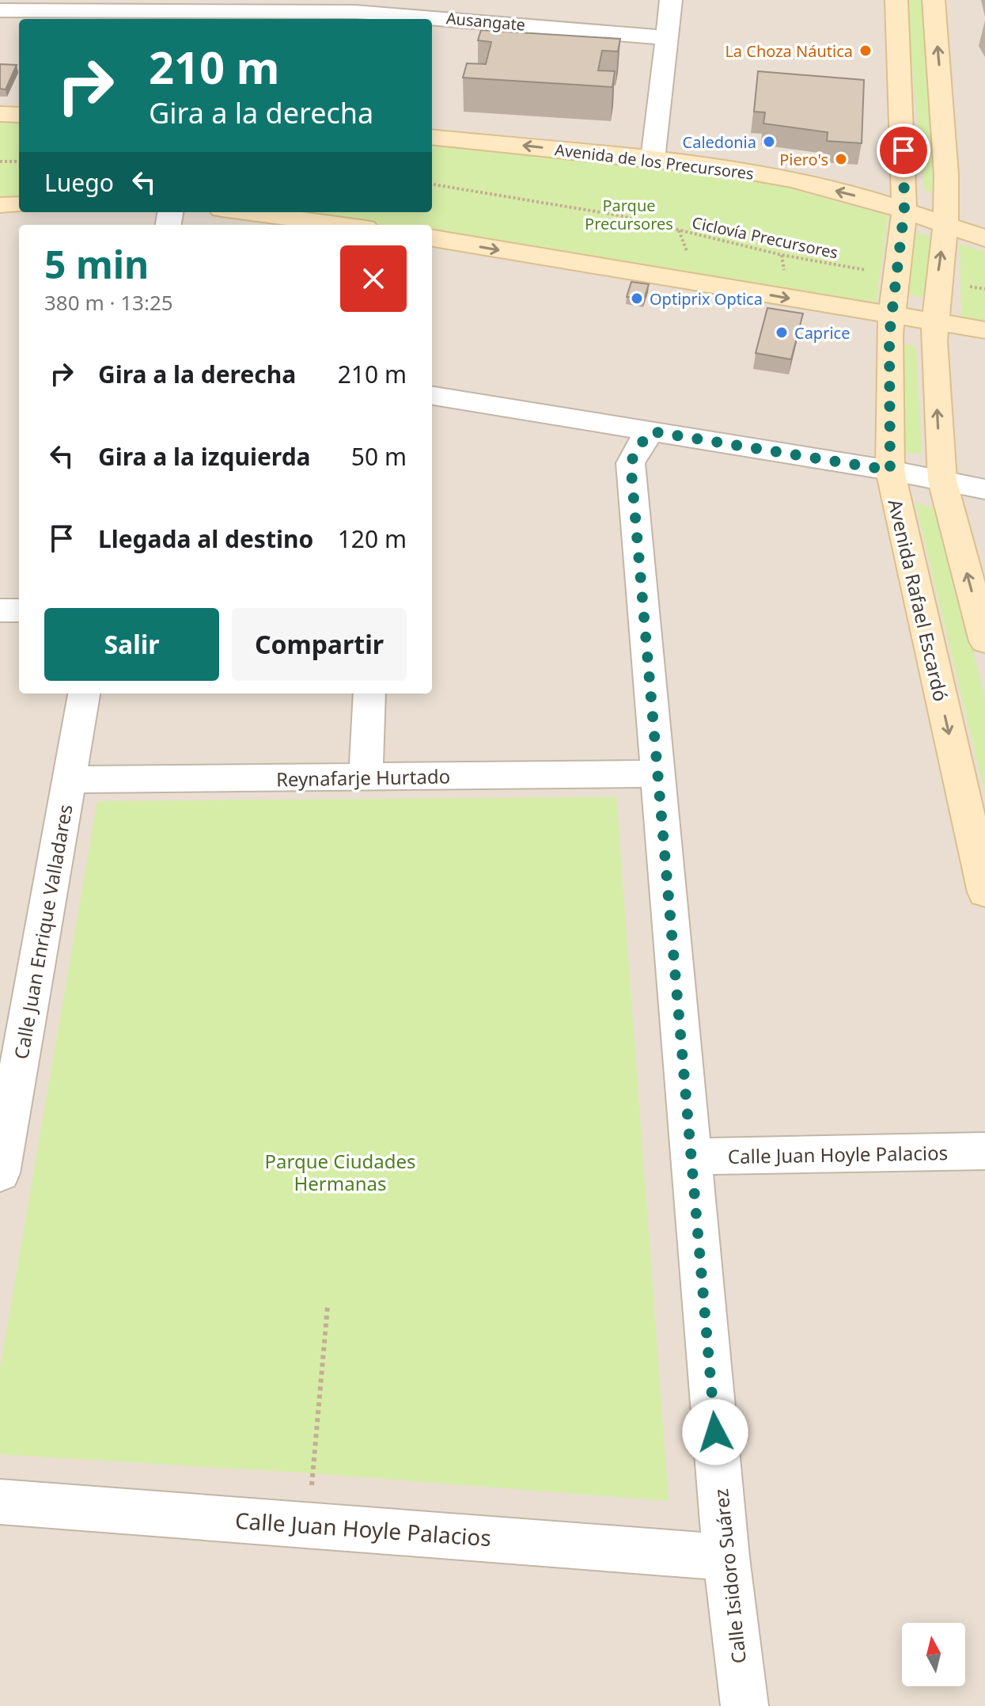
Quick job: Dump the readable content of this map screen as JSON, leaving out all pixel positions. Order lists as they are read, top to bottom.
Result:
{
  "streets": {
    "street": [
      "Ausangate",
      "Avenida de los Precursores",
      "Avenida Rafael Escardó",
      "Reynafarje Hurtado",
      "Calle Juan Enrique Valladares",
      "Calle Juan Hoyle Palacios",
      "Calle Isidoro Suárez"
    ],
    "path": ["Ciclovía Precursores"]
  },
  "crossings": [
    ["Avenida de los Precursores", "Avenida Rafael Escardó"],
    ["Ciclovía Precursores", "Avenida Rafael Escardó"],
    ["Reynafarje Hurtado", "Calle Juan Enrique Valladares"],
    ["Reynafarje Hurtado", "Calle Isidoro Suárez"],
    ["Calle Juan Hoyle Palacios", "Calle Isidoro Suárez"]
  ],
  "parks": ["Parque Precursores", "Parque Ciudades Hermanas"],
  "places": [
    "La Choza Náutica",
    "Caledonia",
    "Piero's",
    "Optiprix Optica",
    "Caprice"
  ],
  "north": "top",
  "page": {
    "turn": ["210 m", "Gira a la derecha"],
    "then": "Luego",
    "heading": ["5 min", "380 m · 13:25"],
    "list": [
      {
        "name": "Gira a la derecha",
        "value": "210 m"
      },
      {
        "name": "Gira a la izquierda",
        "value": "50 m"
      },
      {
        "name": "Llegada al destino",
        "value": "120 m"
      }
    ],
    "buttons": ["Salir", "Compartir"]
  }
}
